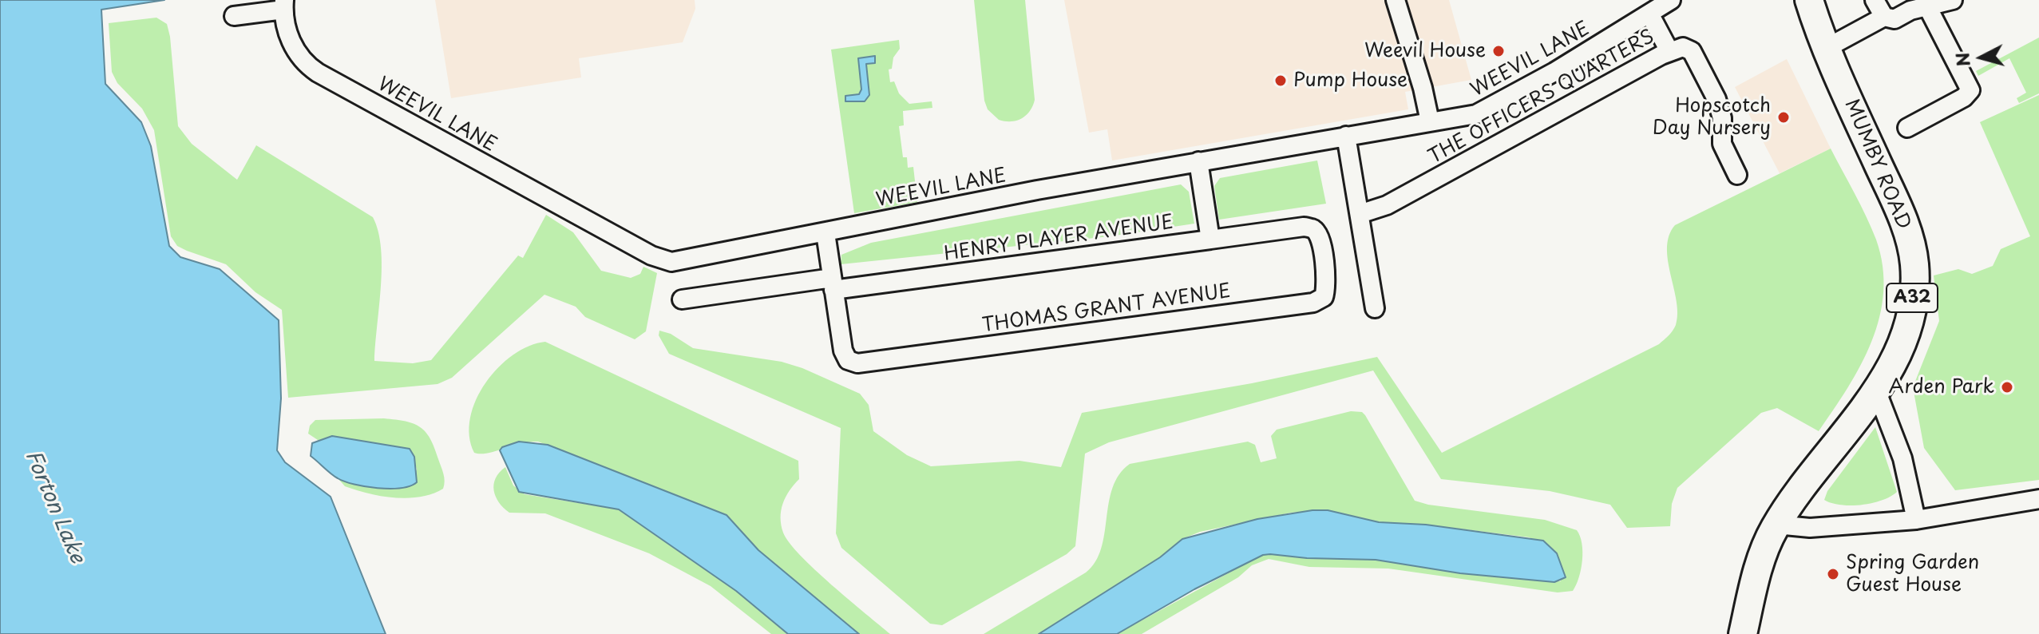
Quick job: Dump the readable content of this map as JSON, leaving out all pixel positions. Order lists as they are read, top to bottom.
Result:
{
  "streets": {
    "main road": ["MUMBY ROAD", "A32"],
    "street": [
      "WEEVIL LANE",
      "THE OFFICERS QUARTERS",
      "HENRY PLAYER AVENUE",
      "THOMAS GRANT AVENUE"
    ]
  },
  "crossings": [
    ["WEEVIL LANE", "THOMAS GRANT AVENUE"],
    ["MUMBY ROAD", "A32"],
    ["HENRY PLAYER AVENUE", "THOMAS GRANT AVENUE"]
  ],
  "water": ["Forton Lake"],
  "places": [
    "Weevil House",
    "Pump House",
    "Hopscotch Day Nursery",
    "Arden Park",
    "Spring Garden Guest House"
  ],
  "north": "left"
}
